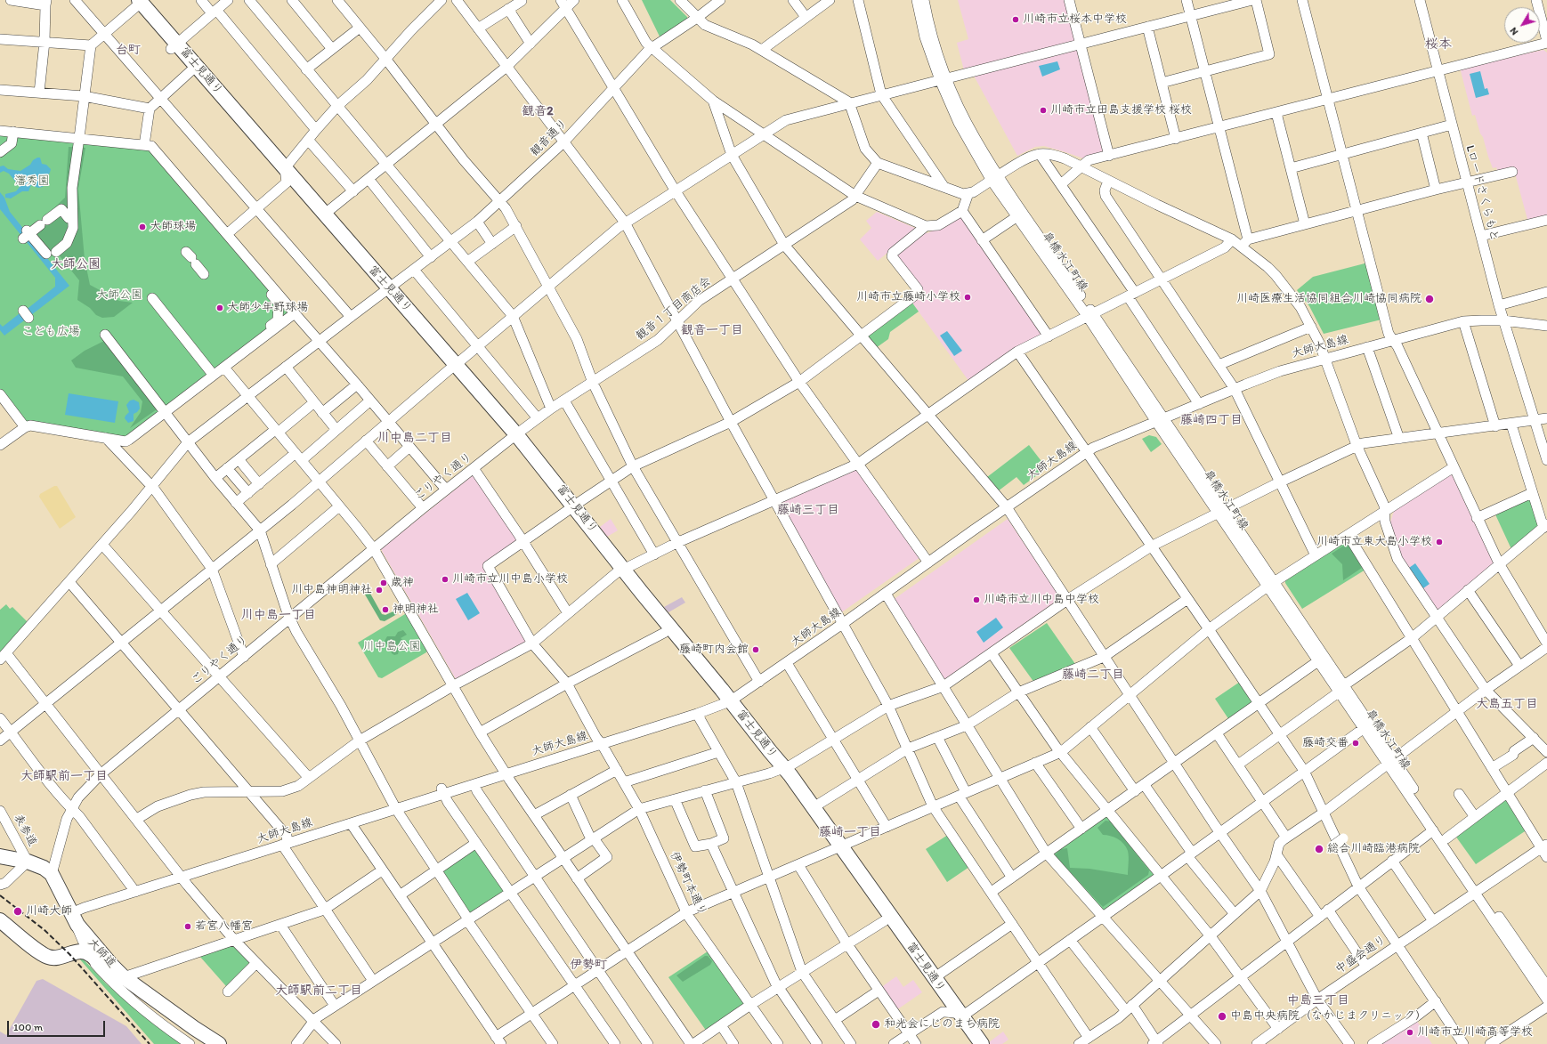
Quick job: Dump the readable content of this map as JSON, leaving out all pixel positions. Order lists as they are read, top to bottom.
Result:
{
  "streets": {
    "highway": ["富士見通り", "大師道"],
    "street": [
      "観音通り",
      "Lロードさくらもと",
      "皐橋水江町線",
      "観音１丁目商店会",
      "大師大島線",
      "ごりやく通り",
      "表参道",
      "伊勢町本通り",
      "中盛会通り"
    ]
  },
  "crossings": [
    ["富士見通り", "観音通り"],
    ["富士見通り", "観音１丁目商店会"],
    ["富士見通り", "大師大島線"],
    ["富士見通り", "ごりやく通り"],
    ["Lロードさくらもと", "大師大島線"],
    ["皐橋水江町線", "大師大島線"],
    ["皐橋水江町線", "中盛会通り"],
    ["観音１丁目商店会", "ごりやく通り"],
    ["大師大島線", "伊勢町本通り"],
    ["大師大島線", "大師道"],
    ["ごりやく通り", "大師道"]
  ],
  "districts": [
    "桜本",
    "台町",
    "観音2",
    "大師公園",
    "観音一丁目",
    "藤崎四丁目",
    "川中島二丁目",
    "藤崎三丁目",
    "川中島一丁目",
    "藤崎二丁目",
    "大島五丁目",
    "大師駅前一丁目",
    "藤崎一丁目",
    "伊勢町",
    "大師駅前二丁目",
    "中島三丁目"
  ],
  "parks": [
    "瀋秀園",
    "大師公園",
    "こども広場",
    "川中島公園"
  ],
  "places": [
    "川崎市立桜本中学校",
    "川崎市立田島支援学校 桜校",
    "大師球場",
    "川崎市立藤崎小学校",
    "川崎医療生活協同組合川崎協同病院",
    "大師少年野球場",
    "川崎市立東大島小学校",
    "川崎市立川中島小学校",
    "歳神",
    "川中島神明神社",
    "川崎市立川中島中学校",
    "神明神社",
    "藤崎町内会館",
    "藤崎交番",
    "総合川崎臨港病院",
    "川崎大師",
    "若宮八幡宮",
    "中島中央病院（なかじまクリニック）",
    "和光会にじのまち病院",
    "川崎市立川崎高等学校"
  ],
  "scale_bar": "100 m",
  "north": "bottom left"
}
